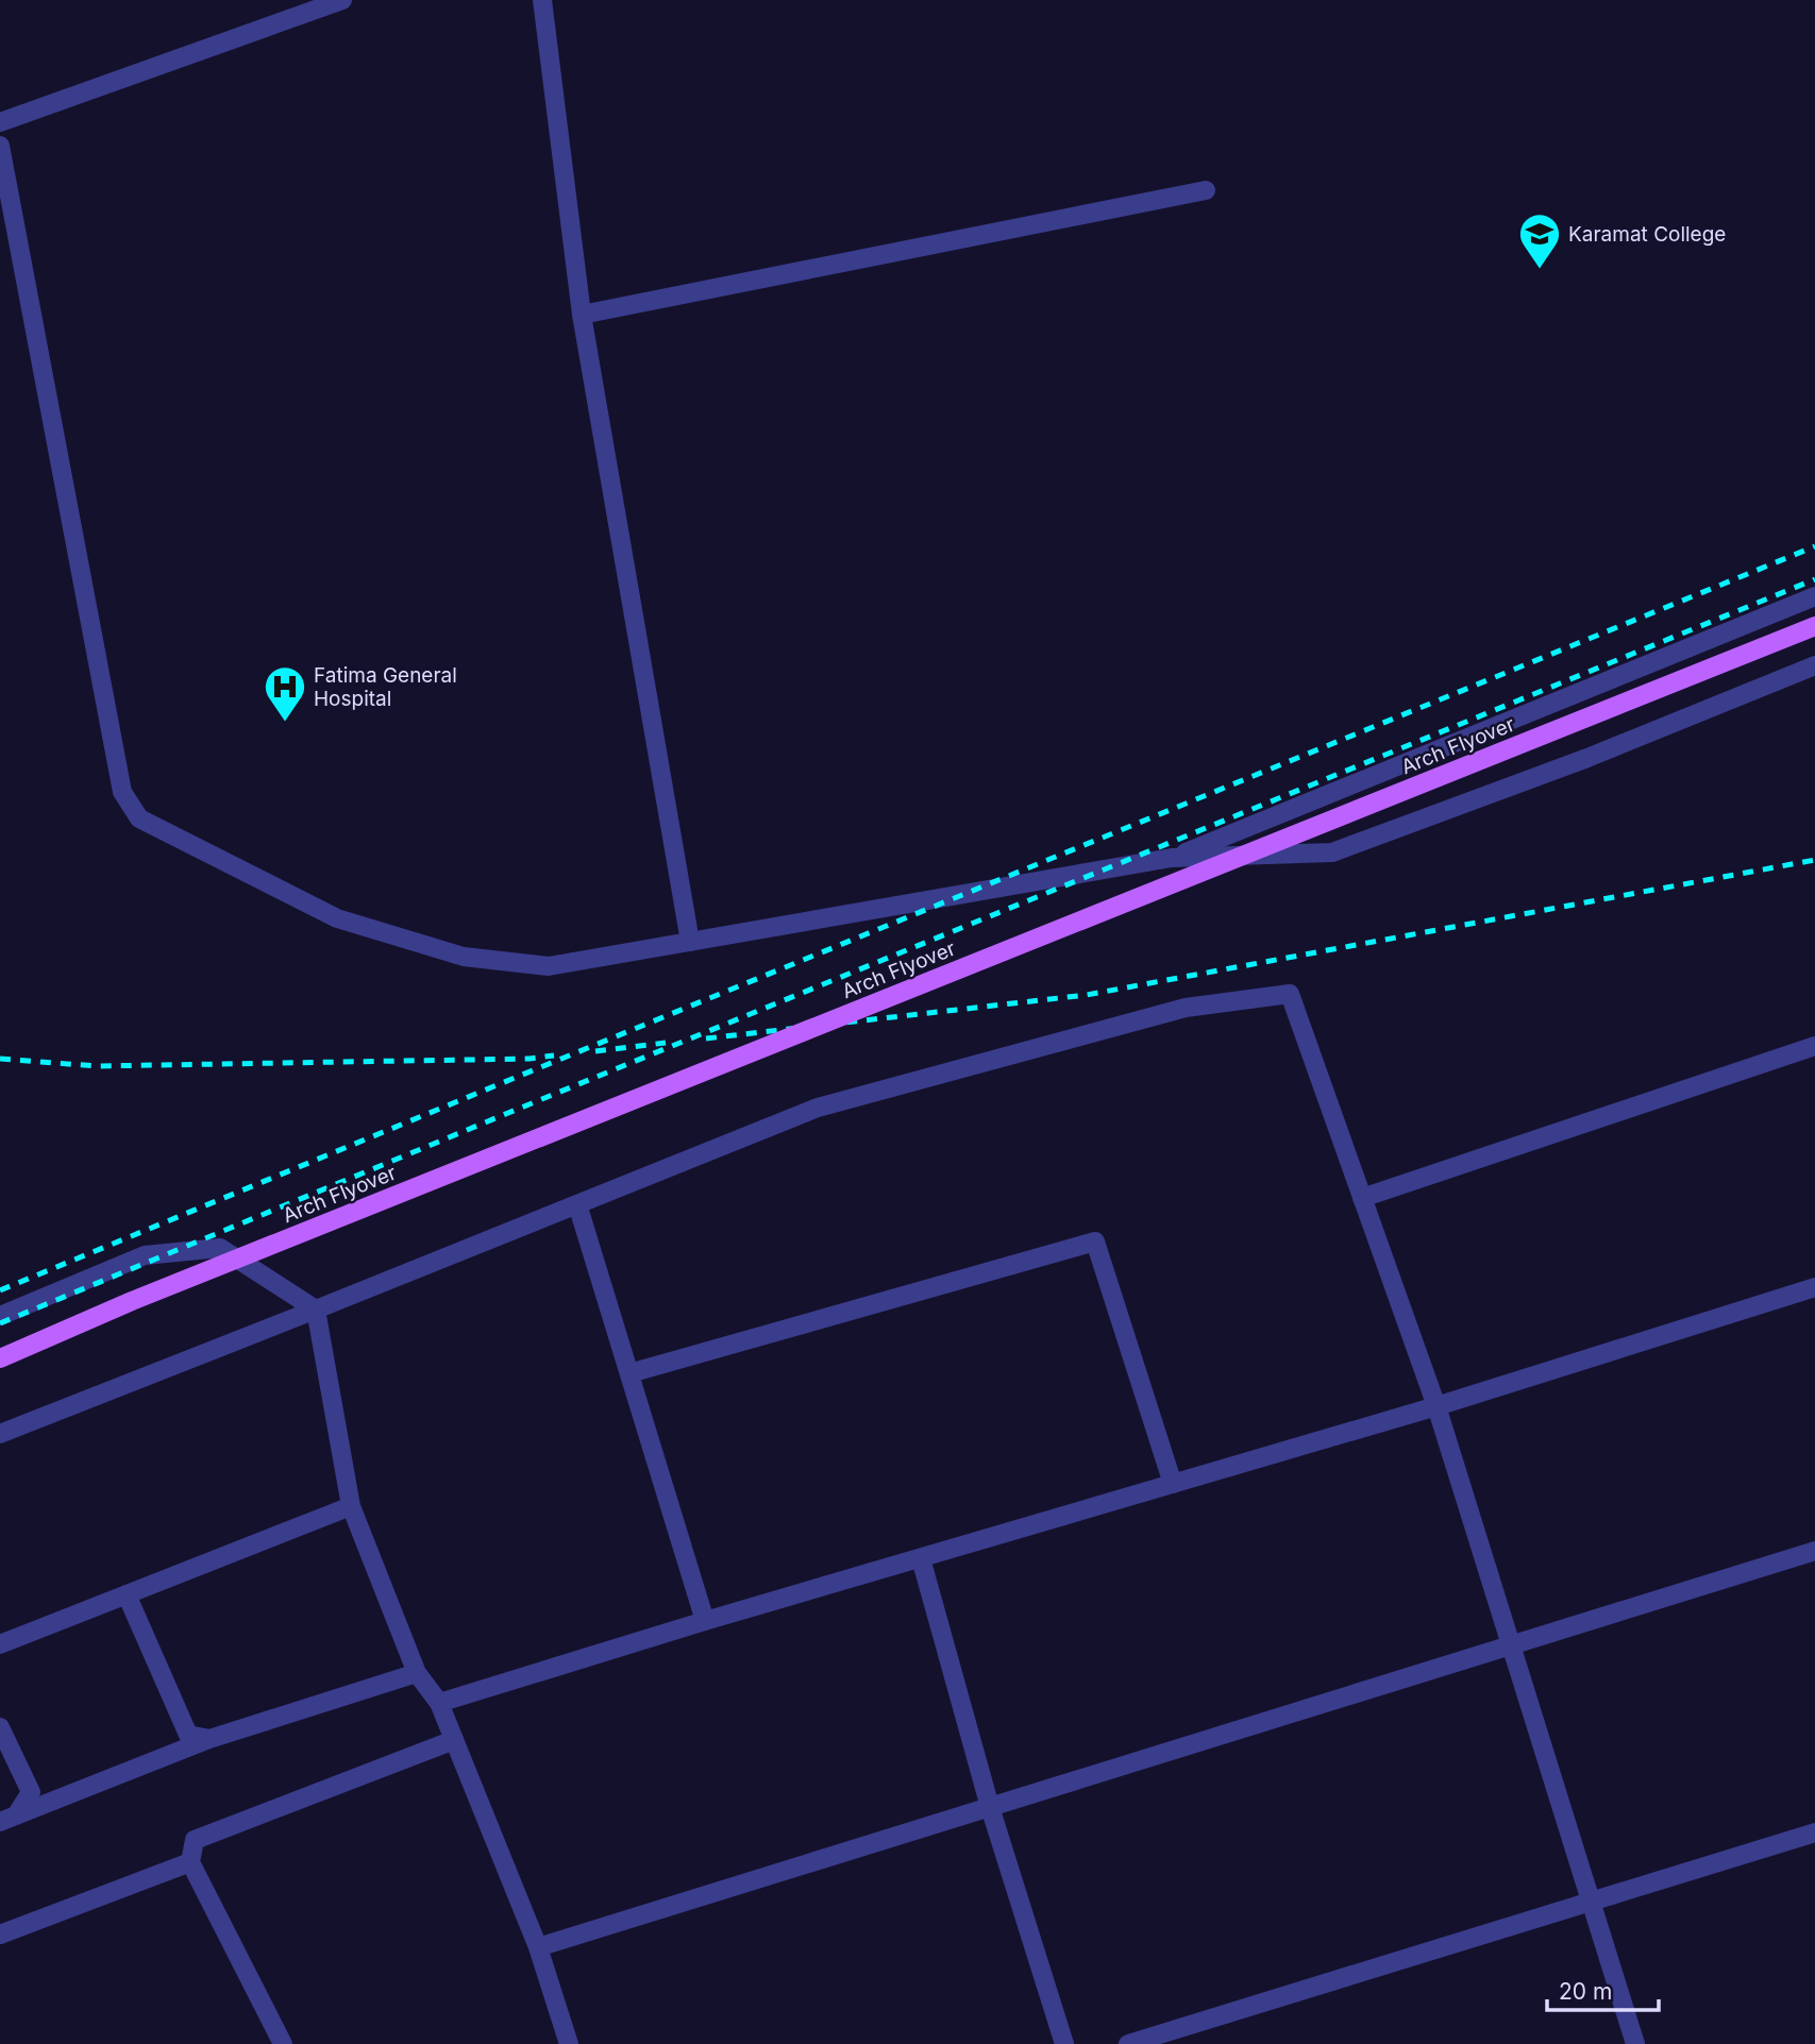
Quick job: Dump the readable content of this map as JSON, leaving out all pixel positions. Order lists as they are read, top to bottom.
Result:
{
  "streets": {
    "main road": ["Arch Flyover"]
  },
  "places": {
    "school or university": ["Karamat College"],
    "hospital": ["Fatima General Hospital"]
  },
  "scale_bar": "20 m"
}
